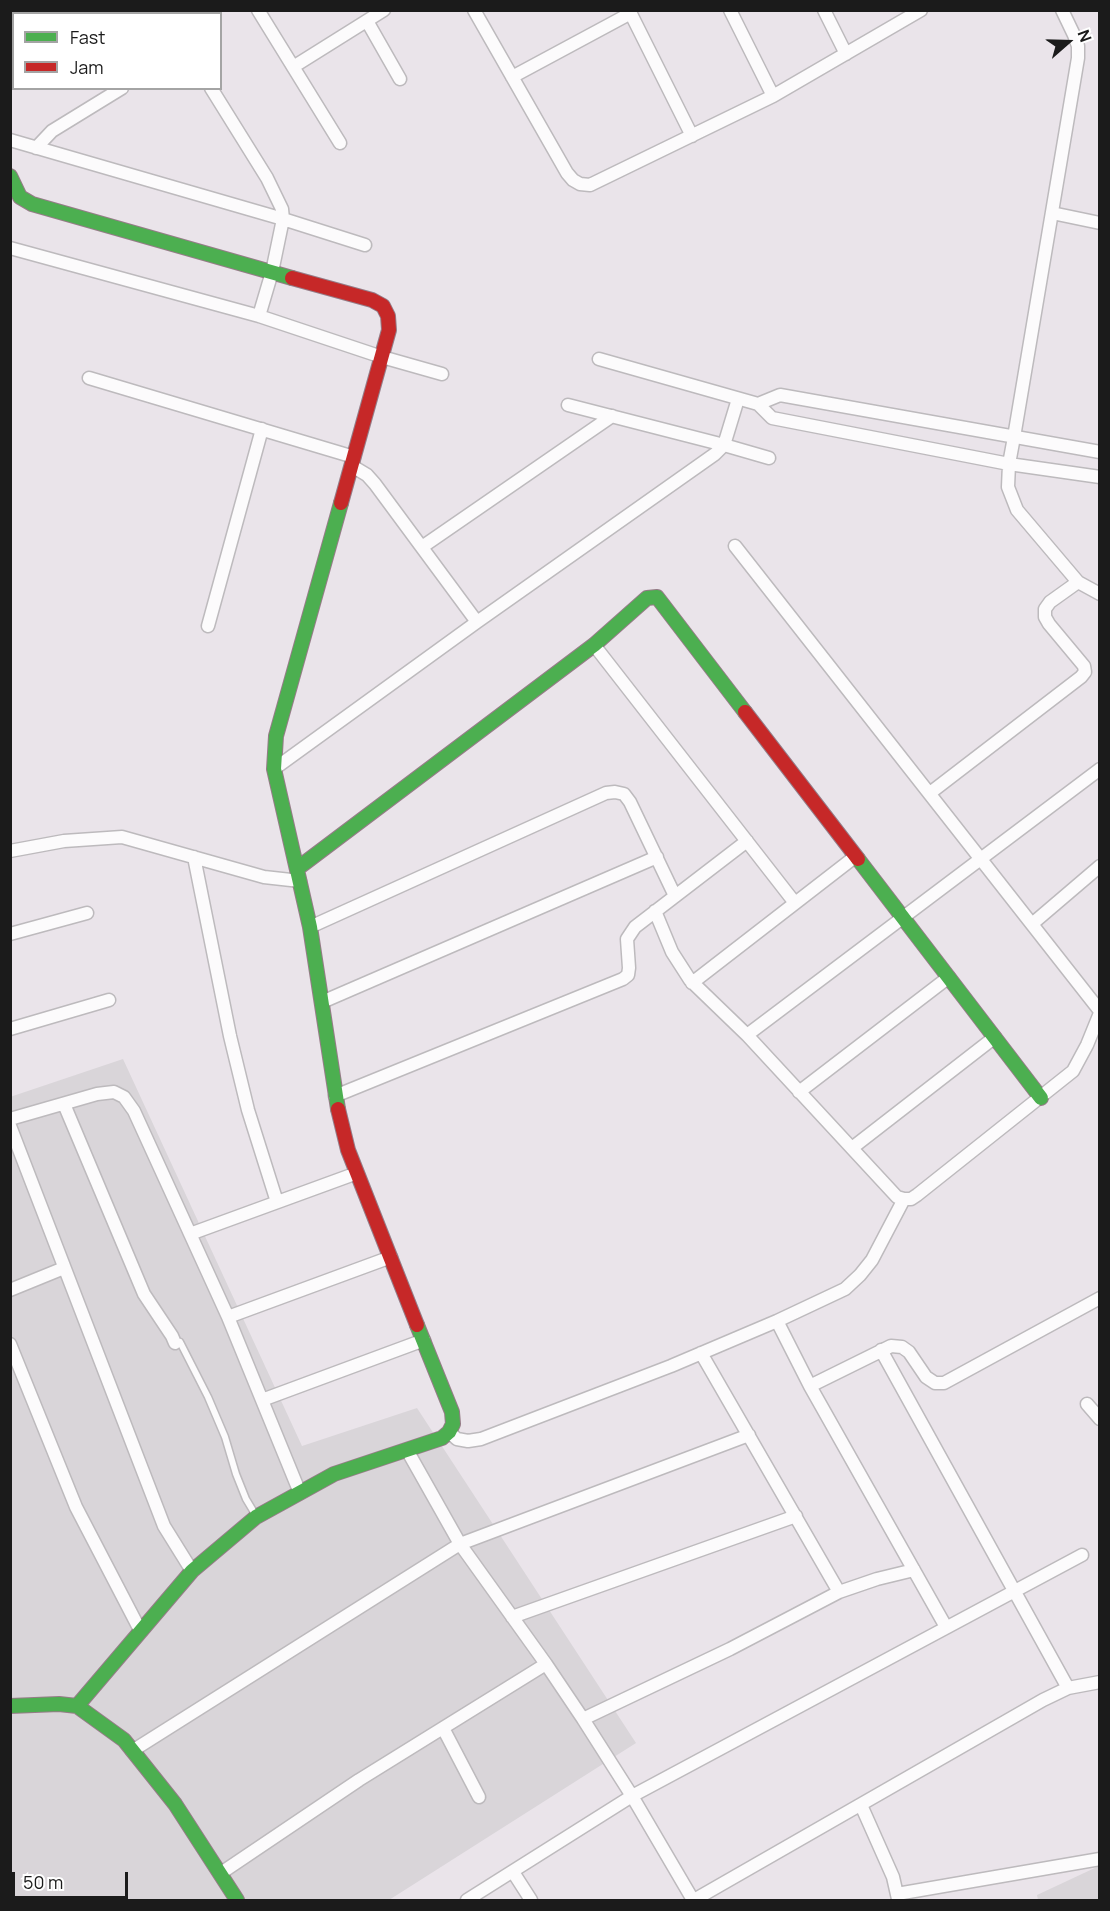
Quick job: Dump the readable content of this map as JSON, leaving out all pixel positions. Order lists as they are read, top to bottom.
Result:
{
  "legend": ["Fast", "Jam"],
  "scale_bar": "50 m",
  "north": "right"
}
